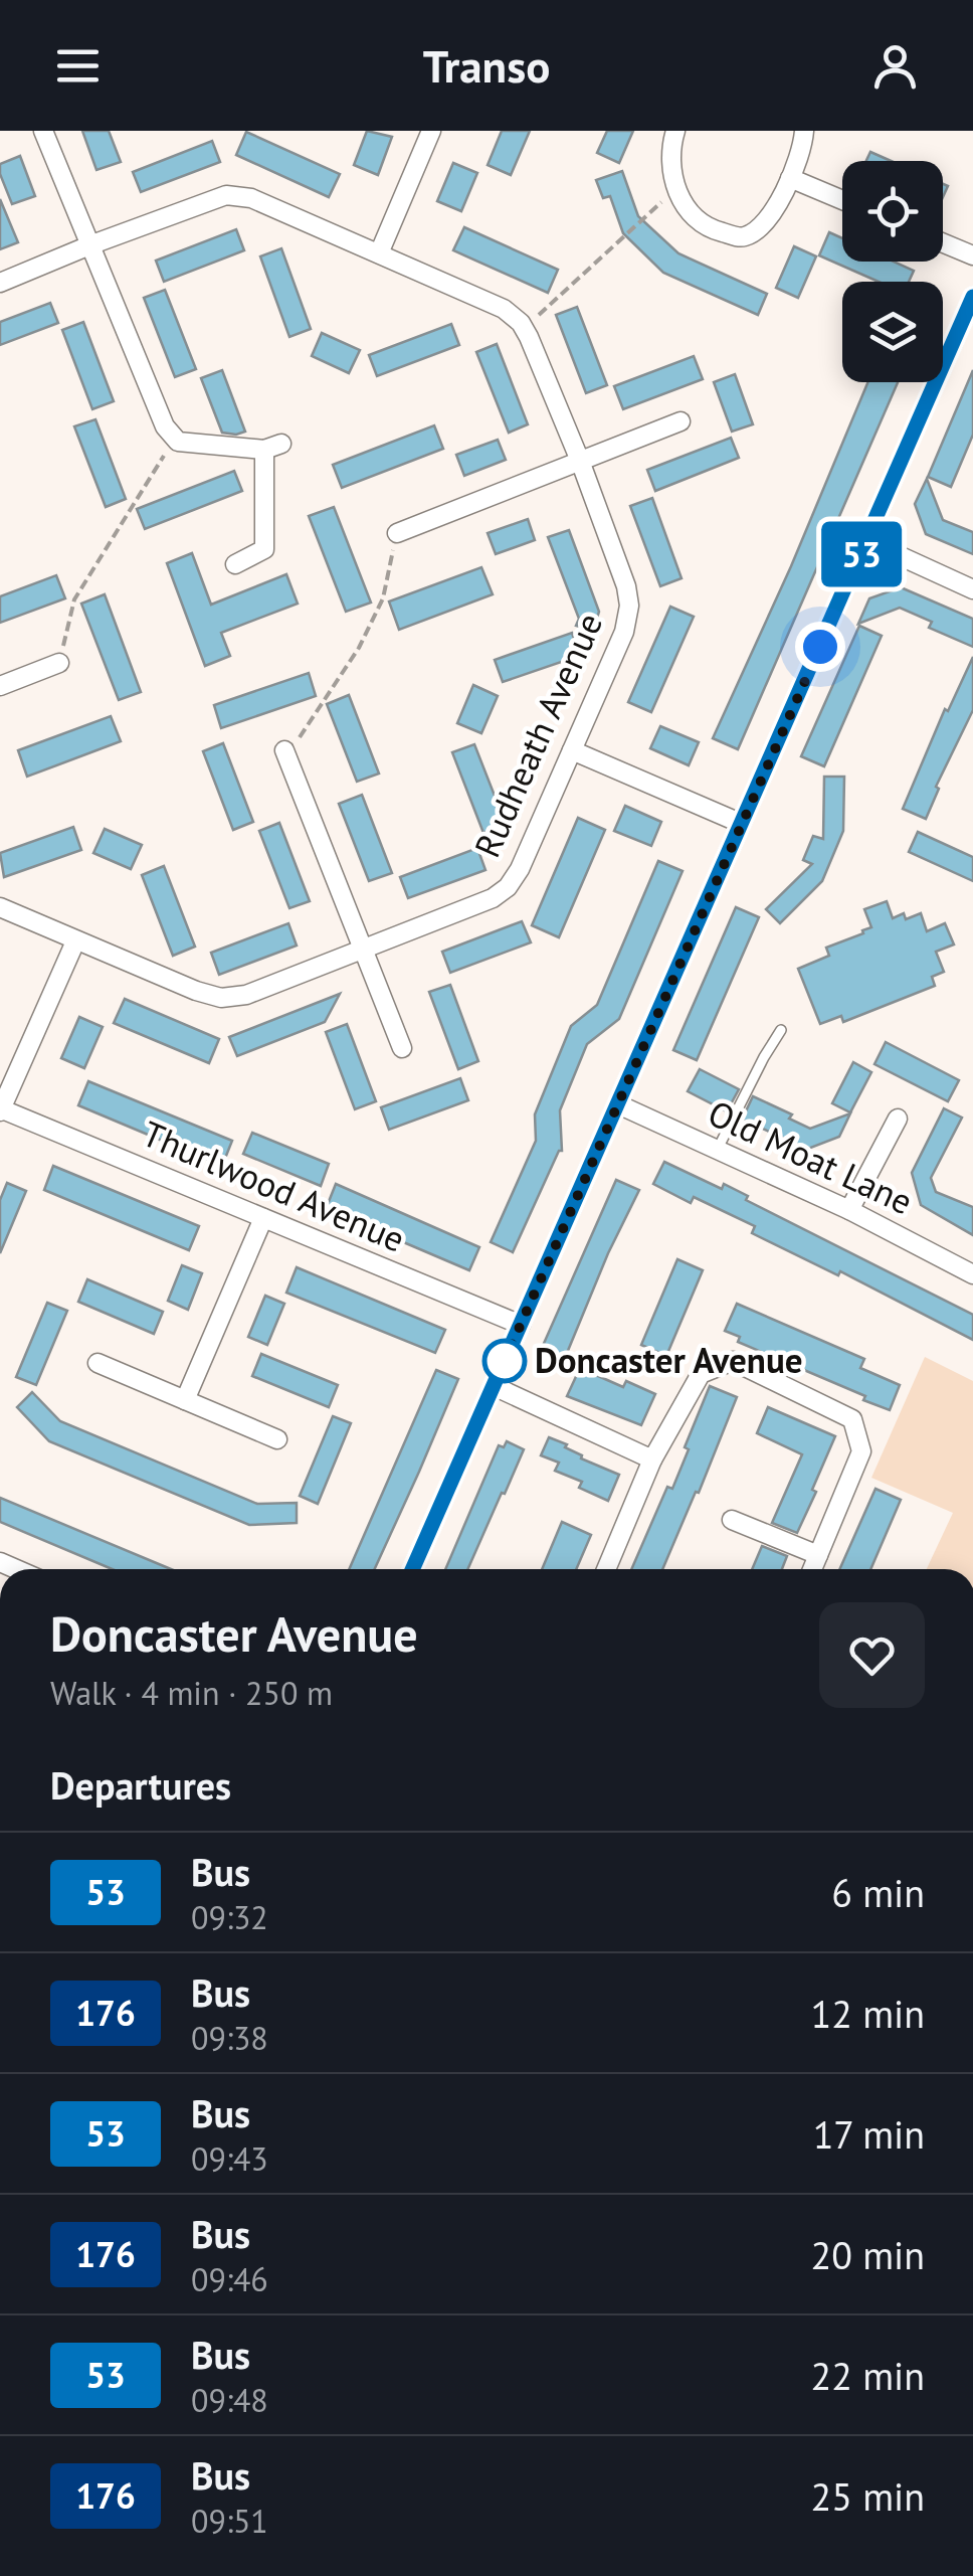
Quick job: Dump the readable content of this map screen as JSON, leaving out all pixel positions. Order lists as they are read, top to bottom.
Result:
{
  "streets": {
    "street": ["Rudheath Avenue", "Old Moat Lane", "Thurlwood Avenue"]
  },
  "places": ["Doncaster Avenue"],
  "lines": ["bus line 53"],
  "page": {
    "header": "Transo",
    "on_map": "53",
    "heading": [
      ["Doncaster Avenue", "Walk · 4 min · 250 m"],
      "Departures"
    ],
    "list": [
      {
        "mark": "53",
        "name": "Bus",
        "note": "09:32",
        "value": "6 min"
      },
      {
        "mark": "176",
        "name": "Bus",
        "note": "09:38",
        "value": "12 min"
      },
      {
        "mark": "53",
        "name": "Bus",
        "note": "09:43",
        "value": "17 min"
      },
      {
        "mark": "176",
        "name": "Bus",
        "note": "09:46",
        "value": "20 min"
      },
      {
        "mark": "53",
        "name": "Bus",
        "note": "09:48",
        "value": "22 min"
      },
      {
        "mark": "176",
        "name": "Bus",
        "note": "09:51",
        "value": "25 min"
      }
    ]
  }
}
